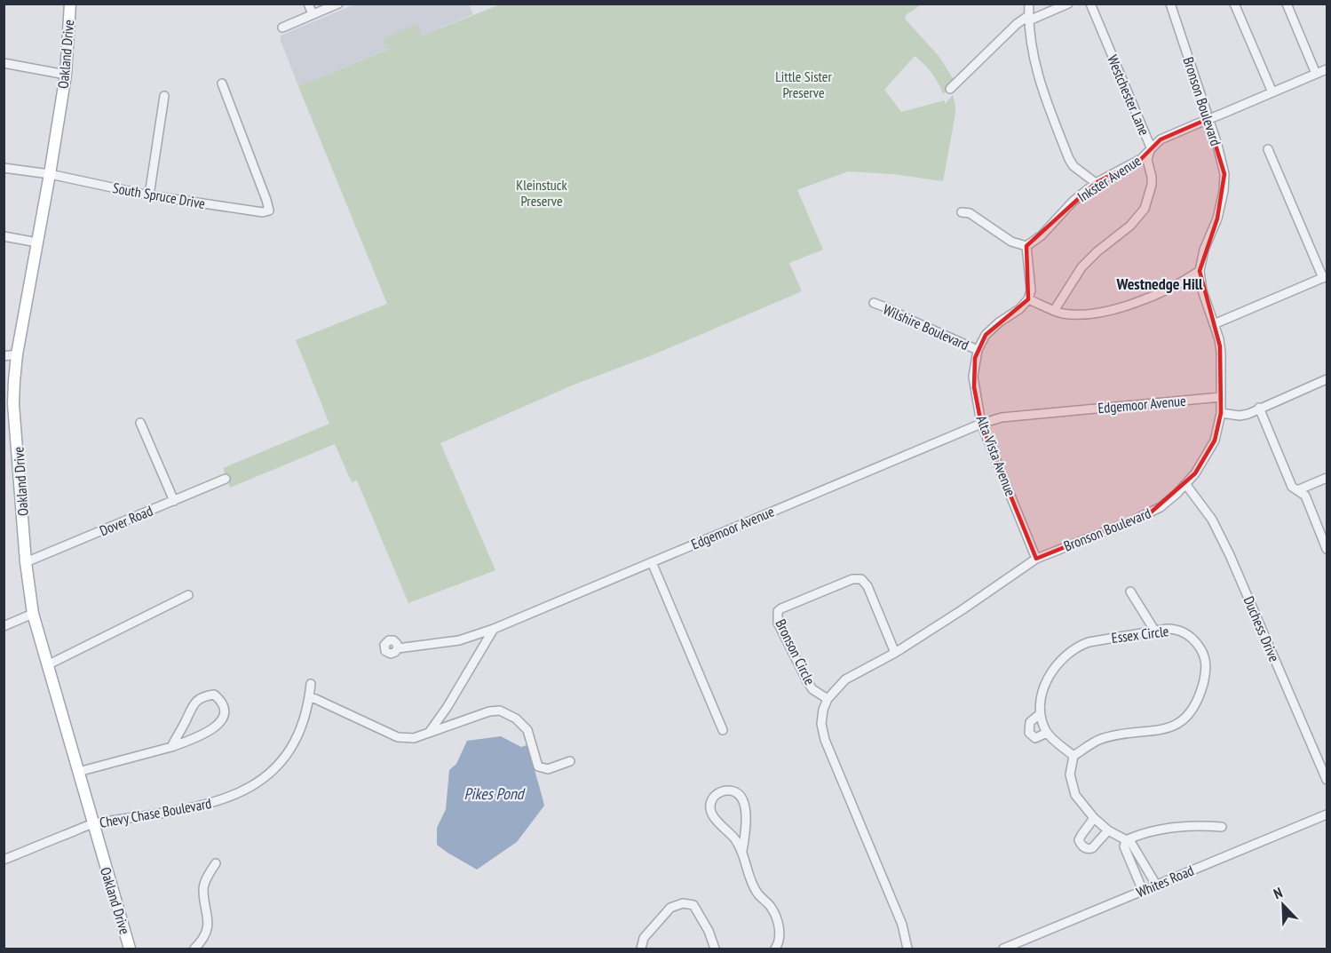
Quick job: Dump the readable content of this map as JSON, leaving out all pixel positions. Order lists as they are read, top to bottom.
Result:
{
  "streets": {
    "main road": ["Oakland Drive"],
    "street": [
      "Westchester Lane",
      "Bronson Boulevard",
      "Inkster Avenue",
      "South Spruce Drive",
      "Wilshire Boulevard",
      "Edgemoor Avenue",
      "Alta Vista Avenue",
      "Dover Road",
      "Duchess Drive",
      "Essex Circle",
      "Bronson Circle",
      "Chevy Chase Boulevard",
      "Whites Road"
    ]
  },
  "crossings": [
    ["Oakland Drive", "South Spruce Drive"],
    ["Oakland Drive", "Dover Road"],
    ["Oakland Drive", "Chevy Chase Boulevard"],
    ["Westchester Lane", "Inkster Avenue"],
    ["Bronson Boulevard", "Edgemoor Avenue"],
    ["Bronson Boulevard", "Alta Vista Avenue"],
    ["Bronson Boulevard", "Duchess Drive"],
    ["Bronson Boulevard", "Bronson Circle"],
    ["Wilshire Boulevard", "Alta Vista Avenue"],
    ["Edgemoor Avenue", "Alta Vista Avenue"]
  ],
  "districts": ["Westnedge Hill"],
  "water": ["Pikes Pond"],
  "parks": ["Little Sister Preserve", "Kleinstuck Preserve"],
  "north": "top left"
}
